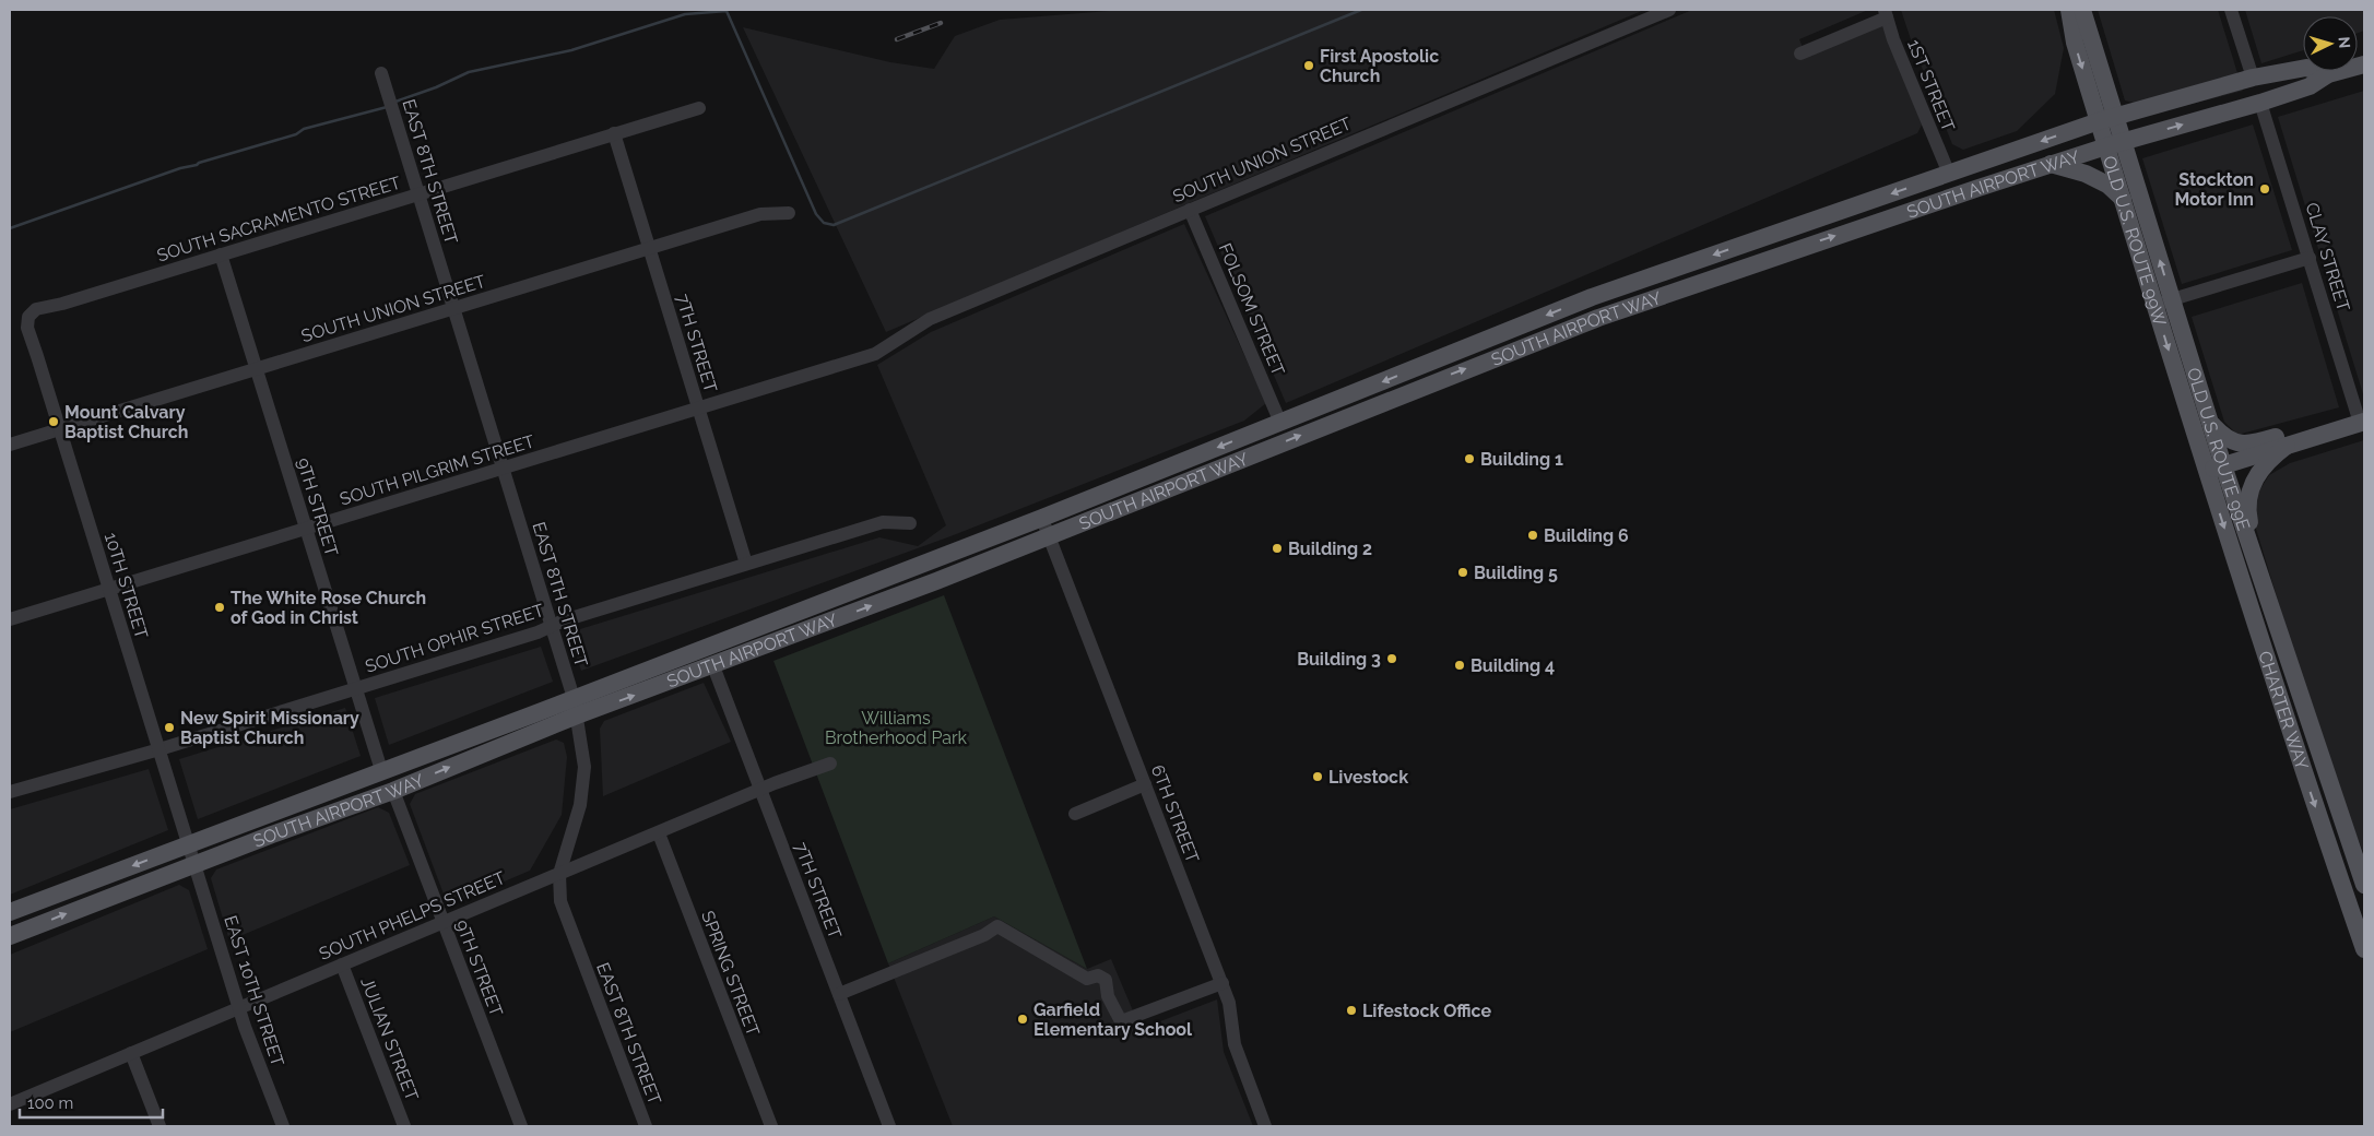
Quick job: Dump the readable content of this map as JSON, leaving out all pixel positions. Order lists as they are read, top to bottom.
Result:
{
  "streets": {
    "main road": [
      "SOUTH AIRPORT WAY",
      "OLD U.S. ROUTE 99W",
      "OLD U.S. ROUTE 99E",
      "CHARTER WAY"
    ],
    "street": [
      "1ST STREET",
      "SOUTH UNION STREET",
      "EAST 8TH STREET",
      "SOUTH SACRAMENTO STREET",
      "CLAY STREET",
      "FOLSOM STREET",
      "7TH STREET",
      "SOUTH PILGRIM STREET",
      "9TH STREET",
      "10TH STREET",
      "SOUTH OPHIR STREET",
      "6TH STREET",
      "SOUTH PHELPS STREET",
      "SPRING STREET",
      "EAST 10TH STREET",
      "JULIAN STREET"
    ]
  },
  "crossings": [
    ["1ST STREET", "SOUTH AIRPORT WAY"],
    ["SOUTH UNION STREET", "EAST 8TH STREET"],
    ["SOUTH UNION STREET", "FOLSOM STREET"],
    ["SOUTH UNION STREET", "7TH STREET"],
    ["SOUTH UNION STREET", "SOUTH PILGRIM STREET"],
    ["SOUTH UNION STREET", "9TH STREET"],
    ["SOUTH UNION STREET", "10TH STREET"],
    ["EAST 8TH STREET", "SOUTH AIRPORT WAY"],
    ["EAST 8TH STREET", "SOUTH SACRAMENTO STREET"],
    ["EAST 8TH STREET", "SOUTH PILGRIM STREET"],
    ["EAST 8TH STREET", "SOUTH OPHIR STREET"],
    ["EAST 8TH STREET", "SOUTH PHELPS STREET"],
    ["SOUTH AIRPORT WAY", "OLD U.S. ROUTE 99W"],
    ["SOUTH AIRPORT WAY", "CLAY STREET"],
    ["SOUTH AIRPORT WAY", "FOLSOM STREET"],
    ["SOUTH AIRPORT WAY", "7TH STREET"],
    ["SOUTH AIRPORT WAY", "OLD U.S. ROUTE 99E"],
    ["SOUTH AIRPORT WAY", "9TH STREET"],
    ["SOUTH AIRPORT WAY", "10TH STREET"],
    ["SOUTH AIRPORT WAY", "6TH STREET"],
    ["SOUTH AIRPORT WAY", "EAST 10TH STREET"],
    ["SOUTH SACRAMENTO STREET", "7TH STREET"],
    ["SOUTH SACRAMENTO STREET", "9TH STREET"],
    ["SOUTH SACRAMENTO STREET", "10TH STREET"],
    ["OLD U.S. ROUTE 99W", "CHARTER WAY"],
    ["7TH STREET", "SOUTH PILGRIM STREET"],
    ["7TH STREET", "SOUTH OPHIR STREET"],
    ["7TH STREET", "SOUTH PHELPS STREET"],
    ["SOUTH PILGRIM STREET", "9TH STREET"],
    ["SOUTH PILGRIM STREET", "10TH STREET"],
    ["9TH STREET", "SOUTH OPHIR STREET"],
    ["9TH STREET", "SOUTH PHELPS STREET"],
    ["10TH STREET", "SOUTH OPHIR STREET"],
    ["10TH STREET", "EAST 10TH STREET"],
    ["SOUTH PHELPS STREET", "SPRING STREET"],
    ["SOUTH PHELPS STREET", "EAST 10TH STREET"],
    ["SOUTH PHELPS STREET", "JULIAN STREET"]
  ],
  "one_way": ["OLD U.S. ROUTE 99W"],
  "parks": ["Williams Brotherhood Park"],
  "places": [
    "First Apostolic Church",
    "Stockton Motor Inn",
    "Mount Calvary Baptist Church",
    "Building 1",
    "Building 6",
    "Building 2",
    "Building 5",
    "The White Rose Church of God in Christ",
    "Building 3",
    "Building 4",
    "New Spirit Missionary Baptist Church",
    "Livestock",
    "Lifestock Office",
    "Garfield Elementary School"
  ],
  "scale_bar": "100 m",
  "north": "right"
}
